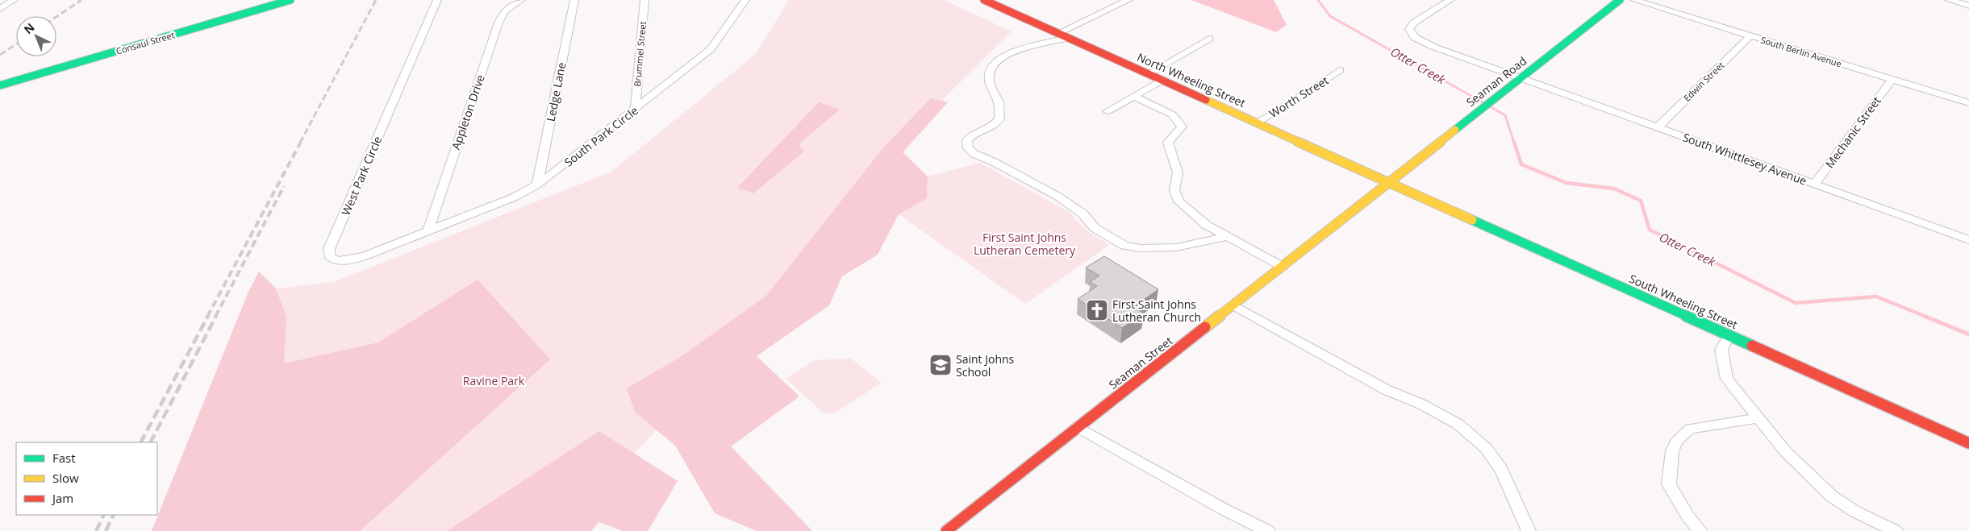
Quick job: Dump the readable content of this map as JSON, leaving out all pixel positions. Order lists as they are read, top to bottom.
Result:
{
  "streets": {
    "street": [
      "Consaul Street",
      "South Berlin Avenue",
      "Brummel Street",
      "North Wheeling Street",
      "Seaman Road",
      "Edwin Street",
      "Ledge Lane",
      "Worth Street",
      "Appleton Drive",
      "Mechanic Street",
      "South Park Circle",
      "South Whittlesey Avenue",
      "West Park Circle",
      "South Wheeling Street",
      "Seaman Street"
    ]
  },
  "crossings": [
    ["South Berlin Avenue", "Edwin Street"],
    ["South Berlin Avenue", "Mechanic Street"],
    ["Brummel Street", "South Park Circle"],
    ["North Wheeling Street", "Seaman Road"],
    ["North Wheeling Street", "Worth Street"],
    ["North Wheeling Street", "South Wheeling Street"],
    ["North Wheeling Street", "Seaman Street"],
    ["Seaman Road", "South Whittlesey Avenue"],
    ["Seaman Road", "South Wheeling Street"],
    ["Seaman Road", "Seaman Street"],
    ["Edwin Street", "South Whittlesey Avenue"],
    ["Ledge Lane", "South Park Circle"],
    ["Appleton Drive", "South Park Circle"],
    ["Appleton Drive", "West Park Circle"],
    ["Mechanic Street", "South Whittlesey Avenue"],
    ["South Park Circle", "West Park Circle"],
    ["South Wheeling Street", "Seaman Street"]
  ],
  "water": ["Otter Creek"],
  "parks": ["First Saint Johns Lutheran Cemetery", "Ravine Park"],
  "places": {
    "church": ["First Saint Johns Lutheran Church"],
    "school or university": ["Saint Johns School"]
  },
  "legend": ["Fast", "Slow", "Jam"],
  "north": "top left"
}
